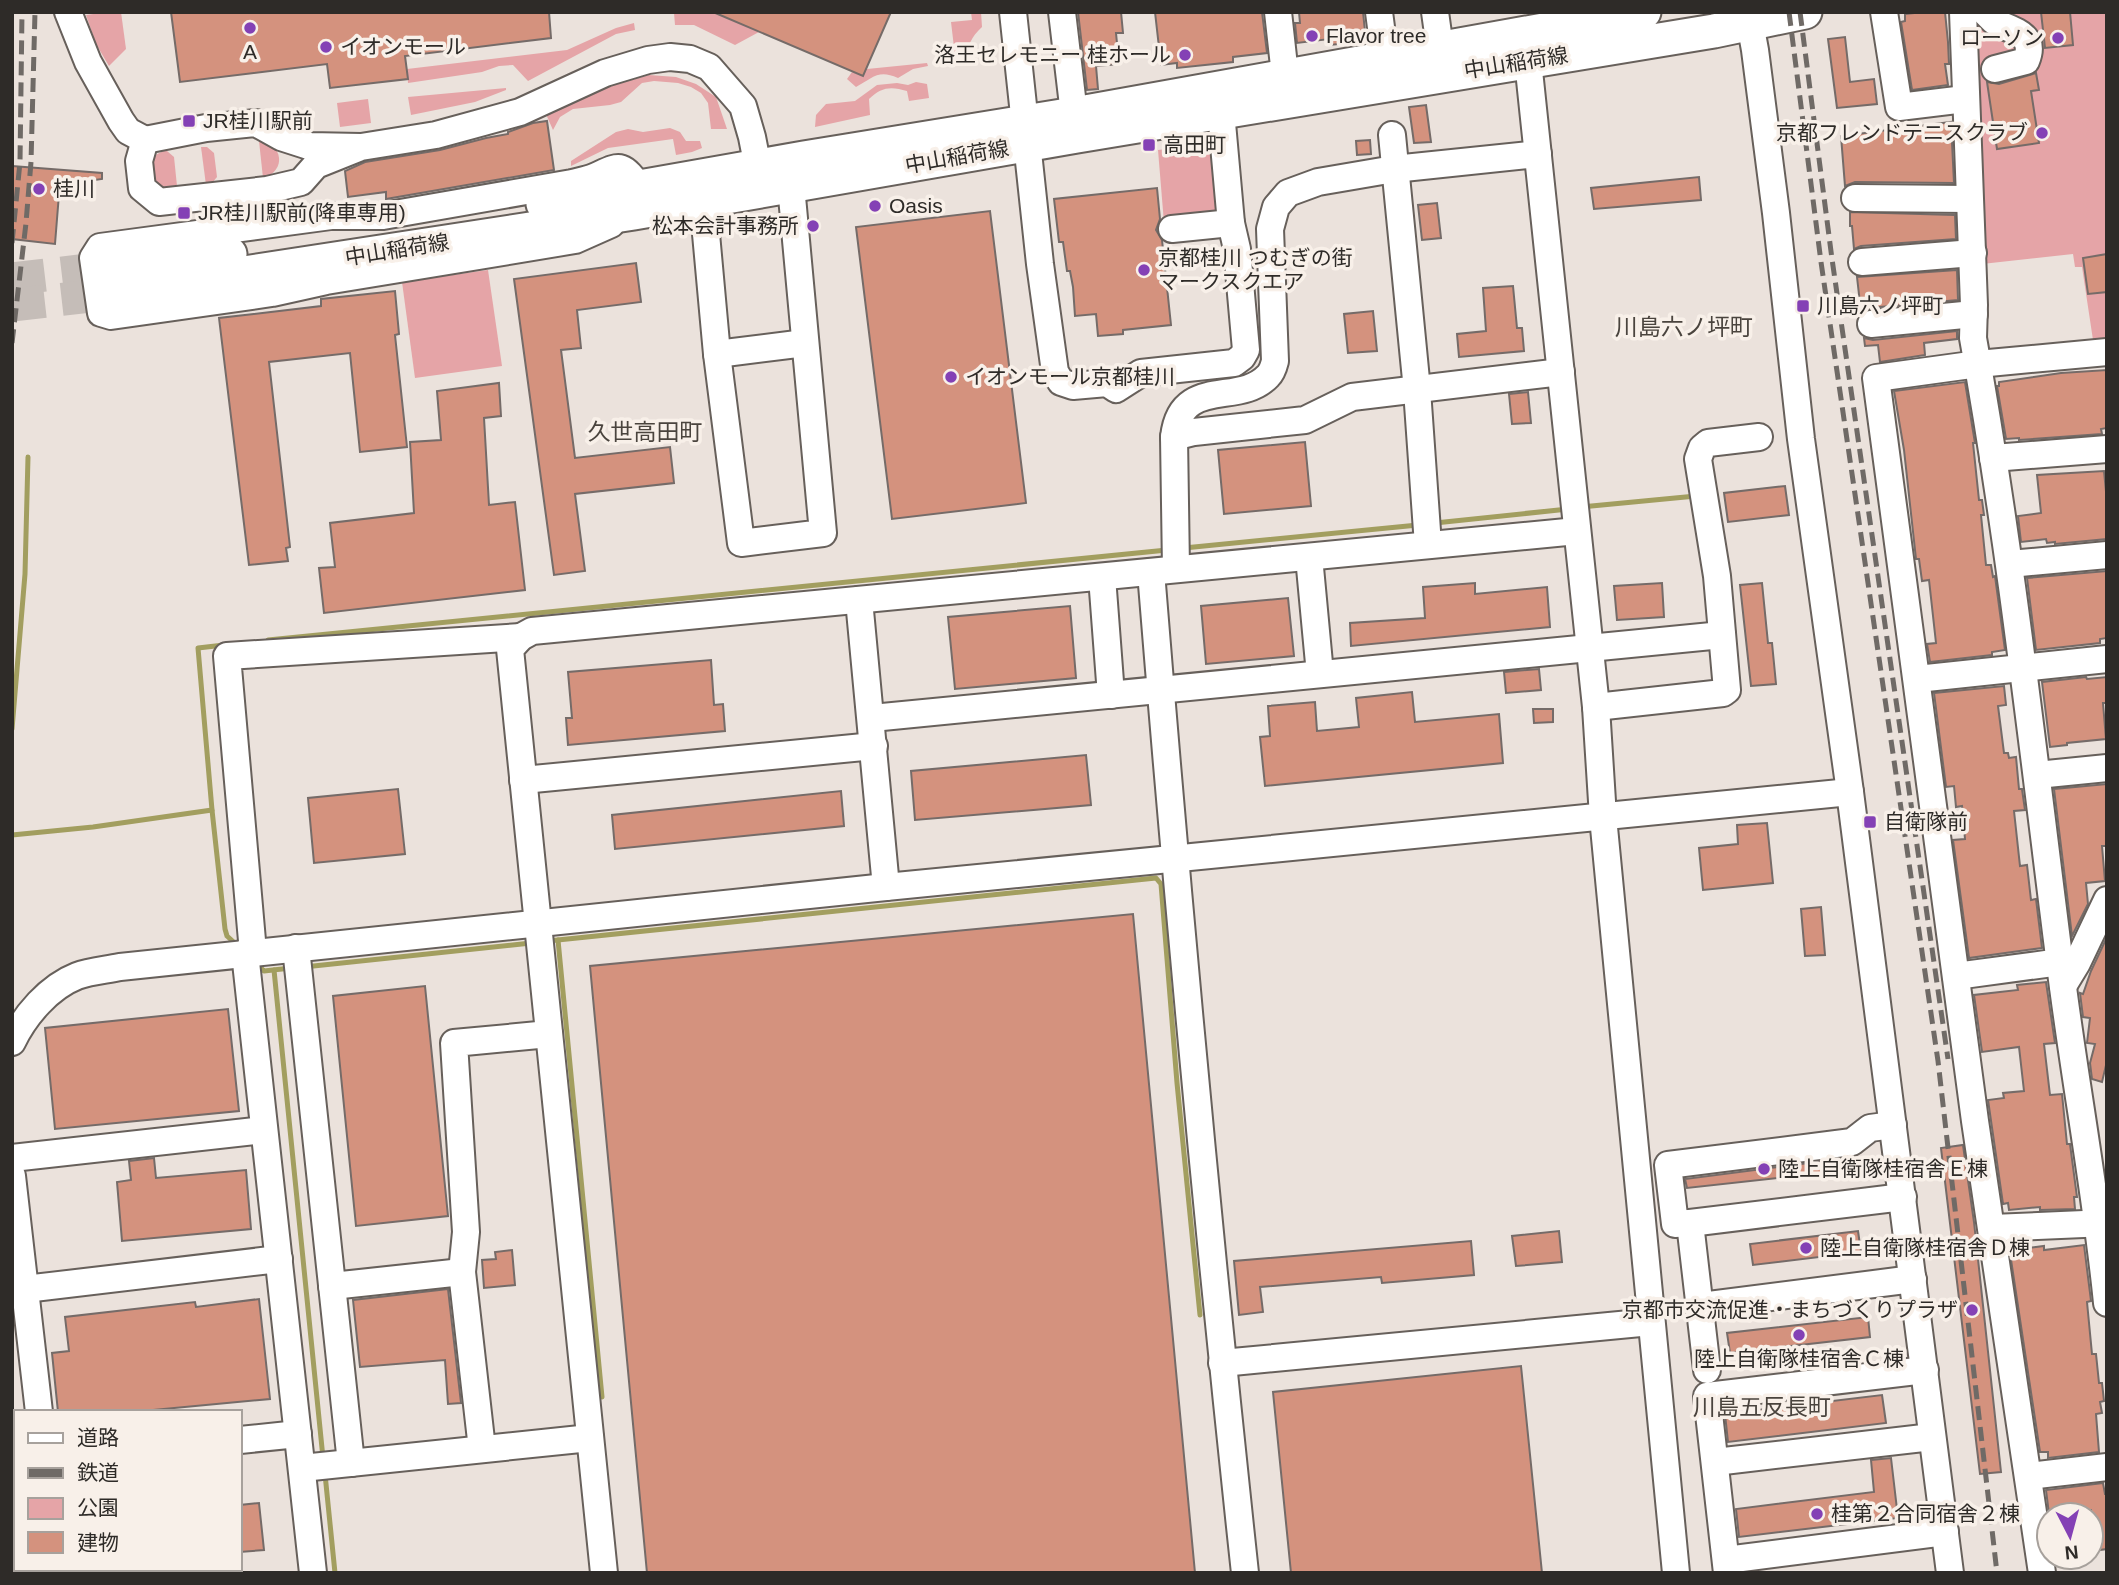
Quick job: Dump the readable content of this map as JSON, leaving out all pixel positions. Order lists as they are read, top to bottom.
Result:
{
  "streets": {
    "main road": ["中山稲荷線"]
  },
  "districts": ["川島六ノ坪町", "久世高田町", "川島五反長町"],
  "places": {
    "other": [
      "A",
      "Flavor tree",
      "ローソン",
      "イオンモール",
      "洛王セレモニー 桂ホール",
      "京都フレンドテニスクラブ",
      "桂川",
      "Oasis",
      "松本会計事務所",
      "京都桂川 つむぎの街 マークスクエア",
      "イオンモール京都桂川",
      "陸上自衛隊桂宿舎Ｅ棟",
      "陸上自衛隊桂宿舎Ｄ棟",
      "京都市交流促進・まちづくりプラザ",
      "陸上自衛隊桂宿舎Ｃ棟",
      "桂第２合同宿舎２棟"
    ],
    "transit": [
      "JR桂川駅前",
      "高田町",
      "JR桂川駅前(降車専用)",
      "川島六ノ坪町",
      "自衛隊前"
    ]
  },
  "legend": [
    "道路",
    "鉄道",
    "公園",
    "建物"
  ],
  "north": "bottom"
}
